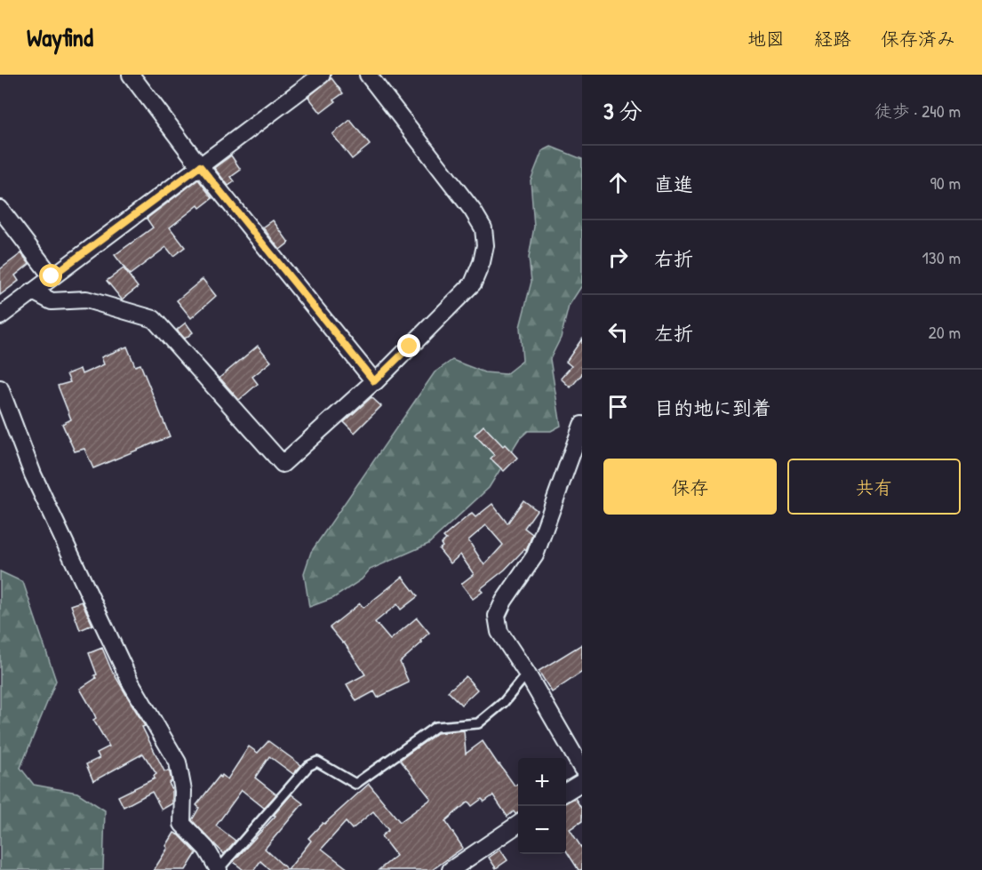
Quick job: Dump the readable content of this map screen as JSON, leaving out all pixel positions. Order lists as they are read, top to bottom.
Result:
{
  "page": {
    "header": "Wayfind",
    "nav": ["地図", "経路", "保存済み"],
    "heading": ["3 分", "徒歩 · 240 m"],
    "list": [
      ["直進", "90 m"],
      ["右折", "130 m"],
      ["左折", "20 m"],
      "目的地に到着"
    ],
    "buttons": ["保存", "共有"],
    "map_buttons": ["+", "−"]
  }
}
